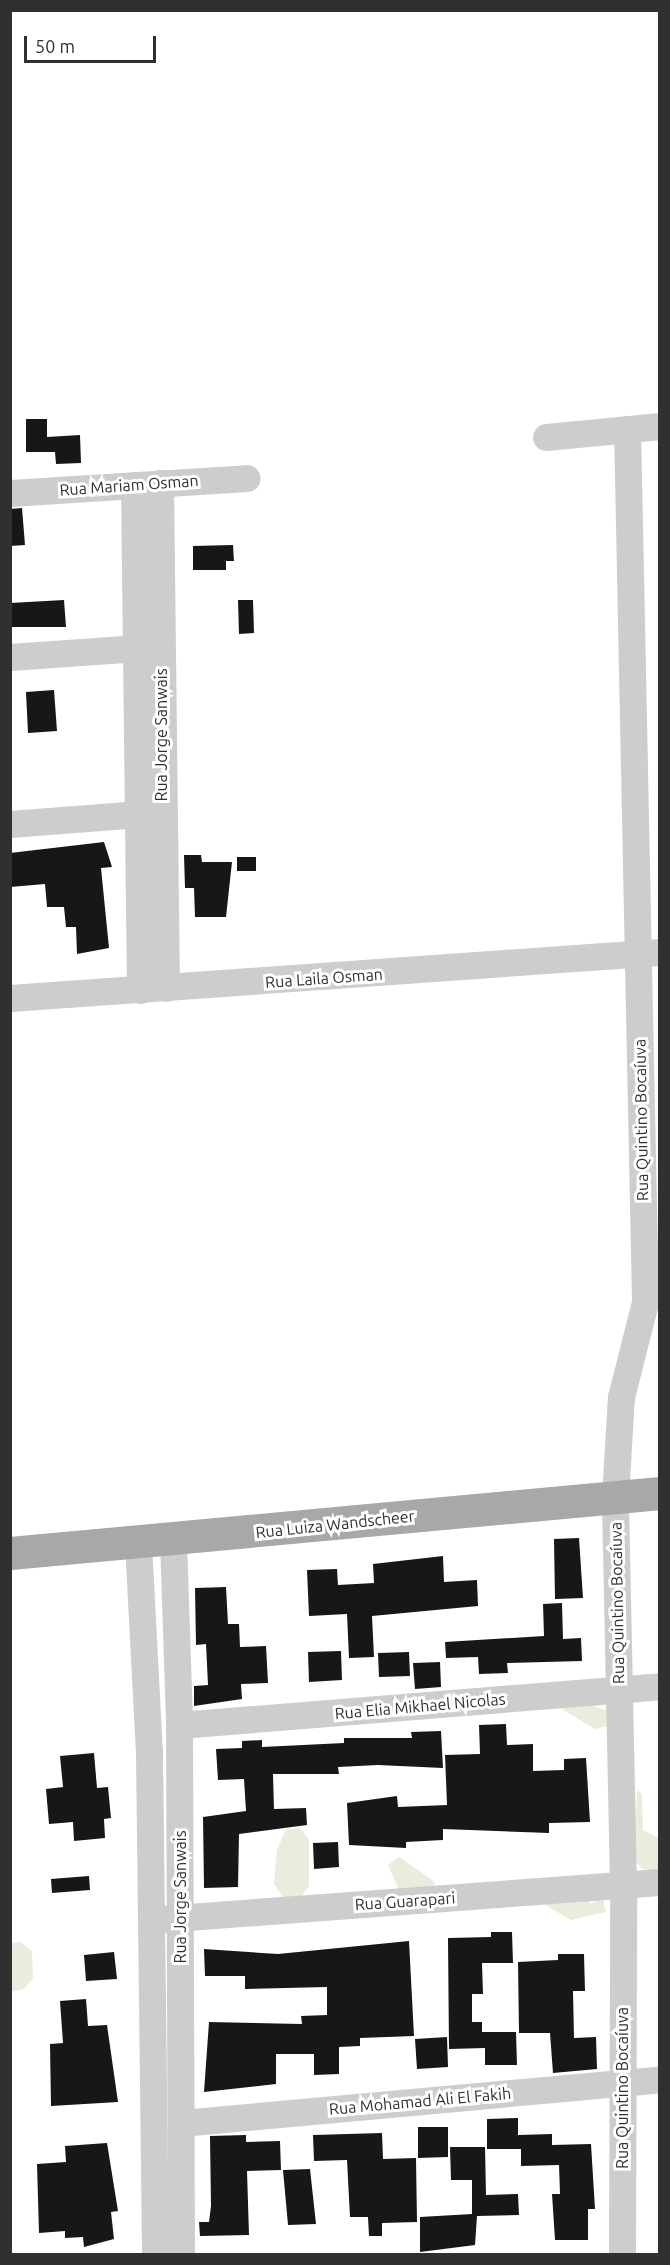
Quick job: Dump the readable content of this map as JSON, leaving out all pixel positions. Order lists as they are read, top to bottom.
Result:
{
  "streets": {
    "main road": ["Rua Luiza Wandscheer"],
    "street": [
      "Rua Mariam Osman",
      "Rua Jorge Sanwais",
      "Rua Laila Osman",
      "Rua Quintino Bocaíuva",
      "Rua Elia Mikhael Nicolas",
      "Rua Guarapari",
      "Rua Mohamad Ali El Fakih"
    ]
  },
  "crossings": [
    ["Rua Mariam Osman", "Rua Jorge Sanwais"],
    ["Rua Jorge Sanwais", "Rua Laila Osman"],
    ["Rua Jorge Sanwais", "Rua Luiza Wandscheer"],
    ["Rua Jorge Sanwais", "Rua Elia Mikhael Nicolas"],
    ["Rua Jorge Sanwais", "Rua Guarapari"],
    ["Rua Jorge Sanwais", "Rua Mohamad Ali El Fakih"],
    ["Rua Laila Osman", "Rua Quintino Bocaíuva"],
    ["Rua Quintino Bocaíuva", "Rua Luiza Wandscheer"],
    ["Rua Quintino Bocaíuva", "Rua Elia Mikhael Nicolas"],
    ["Rua Quintino Bocaíuva", "Rua Guarapari"],
    ["Rua Quintino Bocaíuva", "Rua Mohamad Ali El Fakih"]
  ],
  "scale_bar": "50 m"
}
